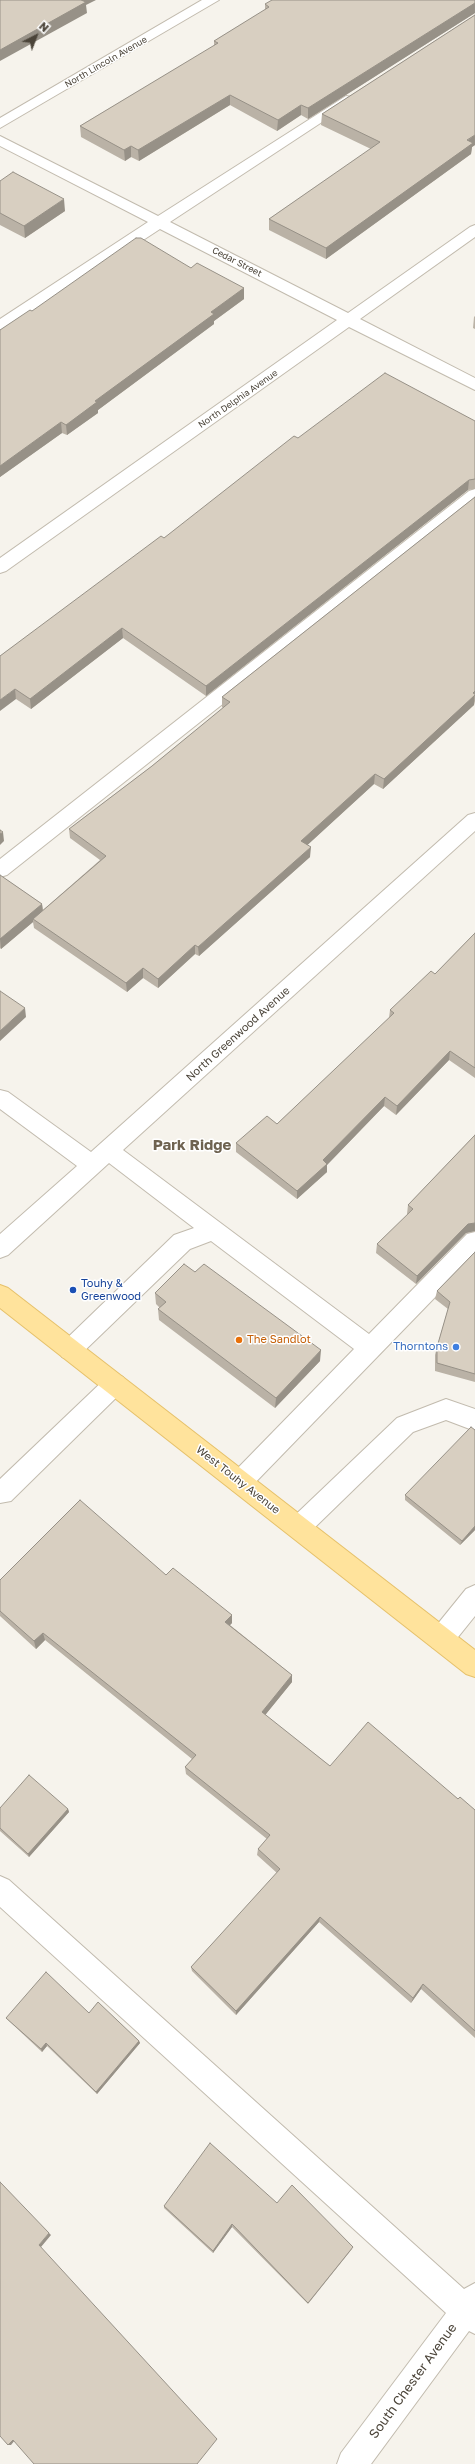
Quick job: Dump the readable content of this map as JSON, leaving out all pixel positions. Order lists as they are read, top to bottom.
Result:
{
  "streets": {
    "main road": ["West Touhy Avenue"],
    "street": [
      "North Lincoln Avenue",
      "Cedar Street",
      "North Delphia Avenue",
      "North Greenwood Avenue",
      "South Chester Avenue"
    ]
  },
  "crossings": [
    ["Cedar Street", "North Delphia Avenue"]
  ],
  "districts": ["Park Ridge"],
  "places": ["Touhy & Greenwood", "The Sandlot", "Thorntons"],
  "north": "top right"
}
